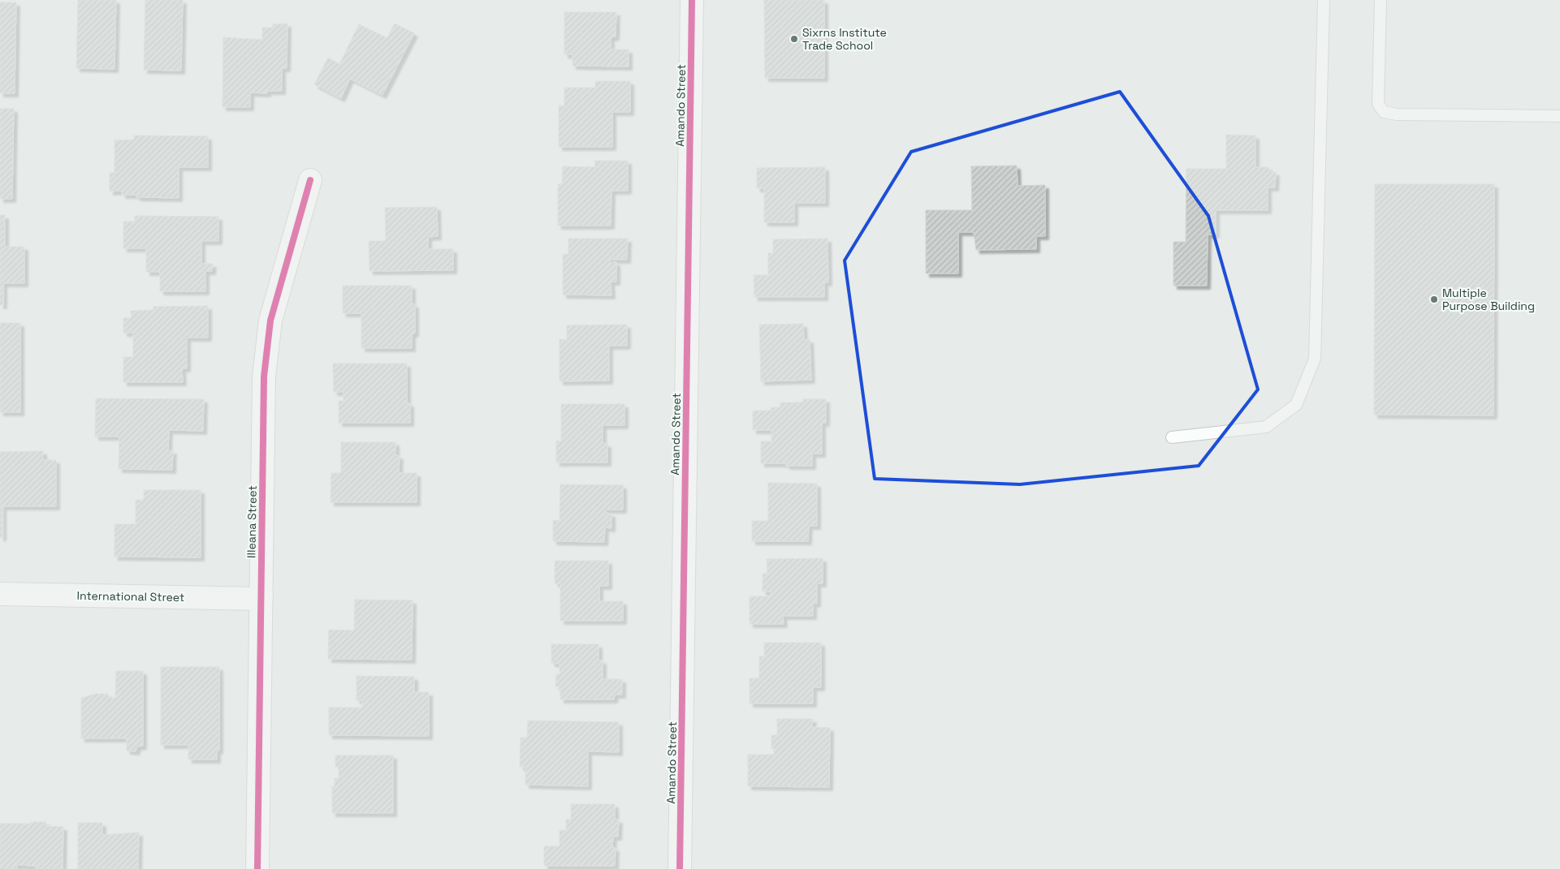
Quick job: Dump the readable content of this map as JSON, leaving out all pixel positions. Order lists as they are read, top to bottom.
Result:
{
  "streets": {
    "street": ["Amando Street", "Illeana Street", "International Street"]
  },
  "crossings": [
    ["Illeana Street", "International Street"]
  ],
  "places": ["Sixrns Institute Trade School", "Multiple Purpose Building"]
}
